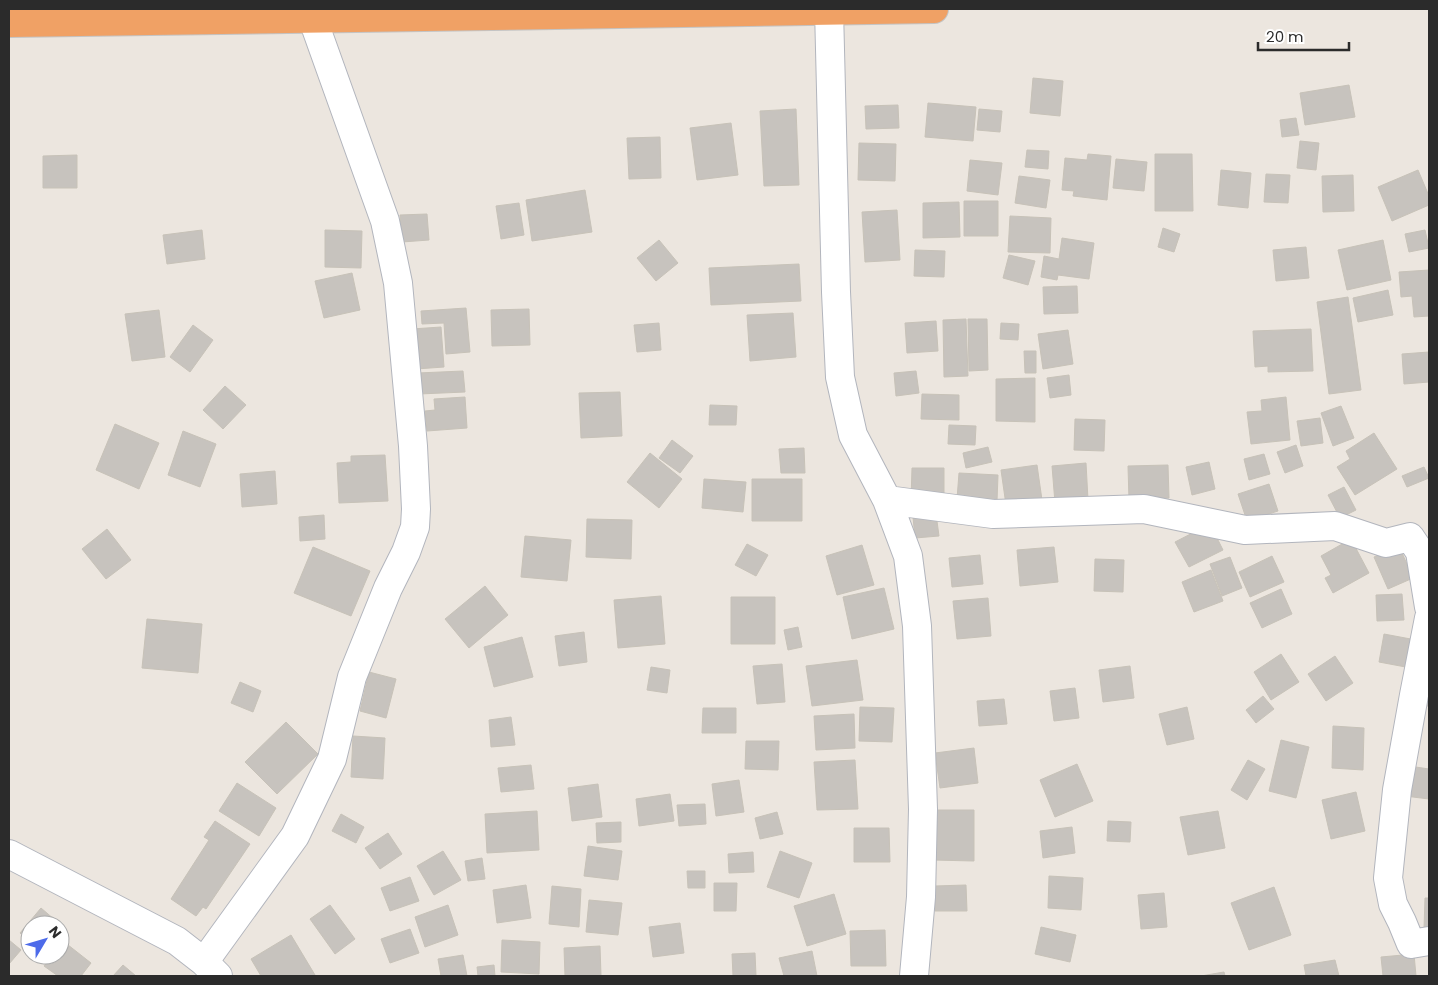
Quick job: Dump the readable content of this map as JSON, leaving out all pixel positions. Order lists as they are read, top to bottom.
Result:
{
  "scale_bar": "20 m",
  "north": "top right"
}
